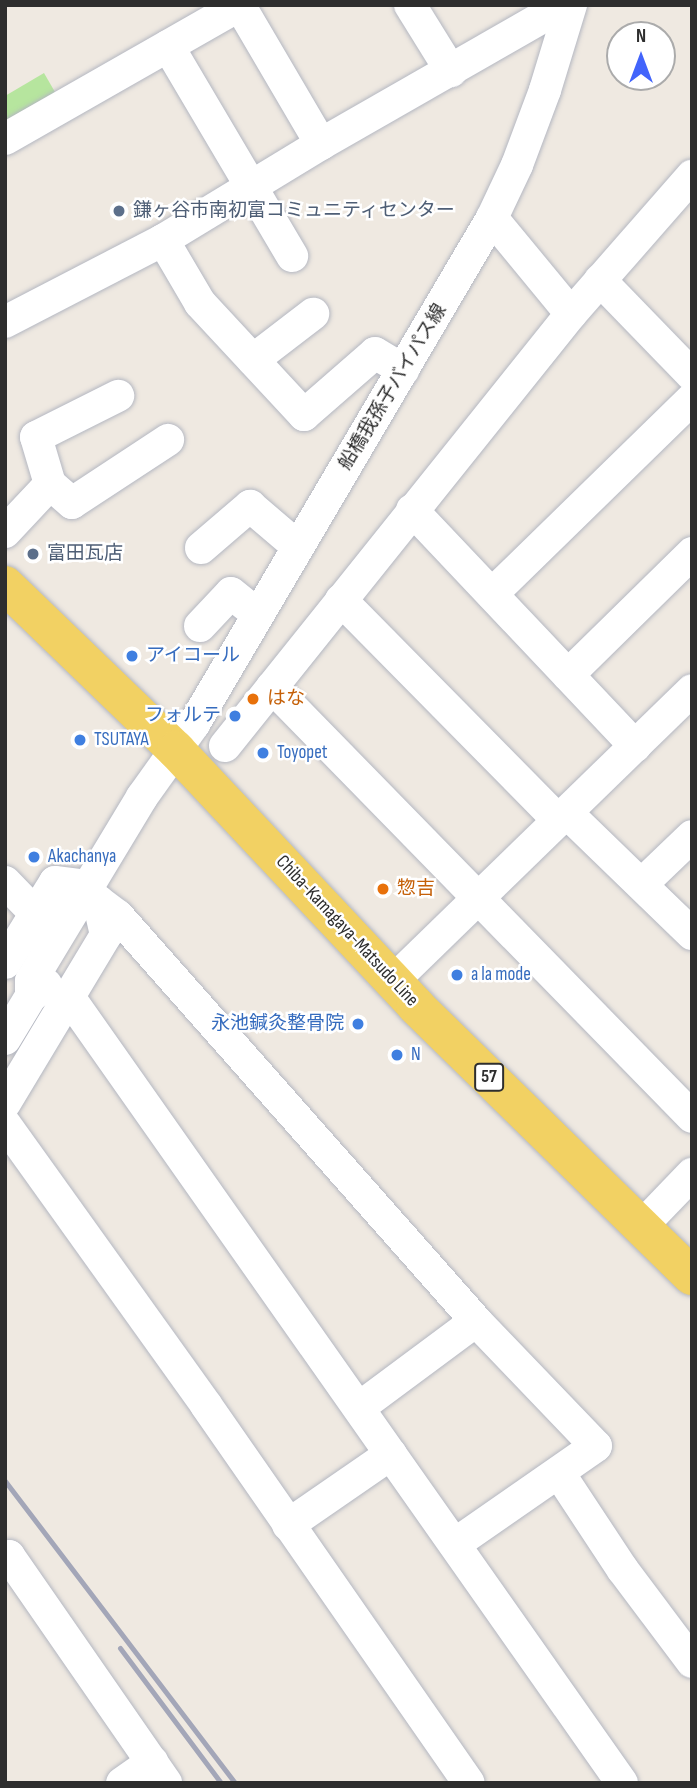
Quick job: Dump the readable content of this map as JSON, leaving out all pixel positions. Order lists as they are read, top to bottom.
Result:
{
  "streets": {
    "main road": ["Chiba-Kamagaya-Matsudo Line", "57"],
    "street": ["船橋我孫子バイパス線"]
  },
  "crossings": [
    ["船橋我孫子バイパス線", "Chiba-Kamagaya-Matsudo Line"]
  ],
  "places": [
    "鎌ヶ谷市南初富コミュニティセンター",
    "富田瓦店",
    "アイコール",
    "はな",
    "フォルテ",
    "TSUTAYA",
    "Toyopet",
    "Akachanya",
    "惣吉",
    "a la mode",
    "永池鍼灸整骨院",
    "N"
  ],
  "north": "top"
}
